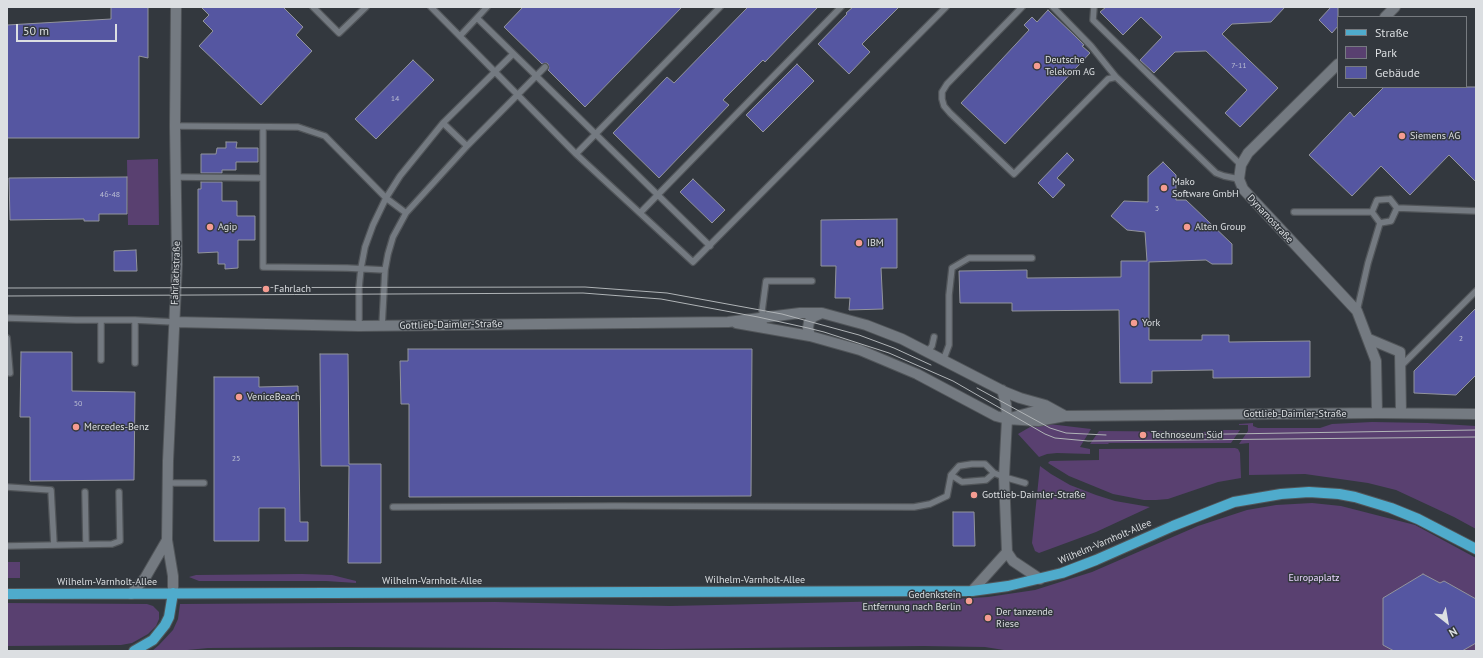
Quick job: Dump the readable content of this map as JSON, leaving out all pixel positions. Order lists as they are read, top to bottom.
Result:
{
  "streets": {
    "main road": ["Wilhelm-Varnholt-Allee"],
    "street": ["Dynamostraße", "Fahrlachstraße", "Gottlieb-Daimler-Straße"]
  },
  "crossings": [
    ["Dynamostraße", "Gottlieb-Daimler-Straße"],
    ["Fahrlachstraße", "Gottlieb-Daimler-Straße"],
    ["Fahrlachstraße", "Wilhelm-Varnholt-Allee"]
  ],
  "parks": ["Europaplatz"],
  "places": [
    "Deutsche Telekom AG",
    "Siemens AG",
    "Mako Software GmbH",
    "Agip",
    "Alten Group",
    "IBM",
    "Fahrlach",
    "York",
    "VeniceBeach",
    "Mercedes-Benz",
    "Technoseum Süd",
    "Gottlieb-Daimler-Straße",
    "Gedenkstein Entfernung nach Berlin",
    "Der tanzende Riese"
  ],
  "house_numbers": [
    "7-11",
    "14",
    "46-48",
    "3",
    "2",
    "50",
    "25"
  ],
  "legend": ["Straße", "Park", "Gebäude"],
  "scale_bar": "50 m",
  "north": "bottom right"
}
